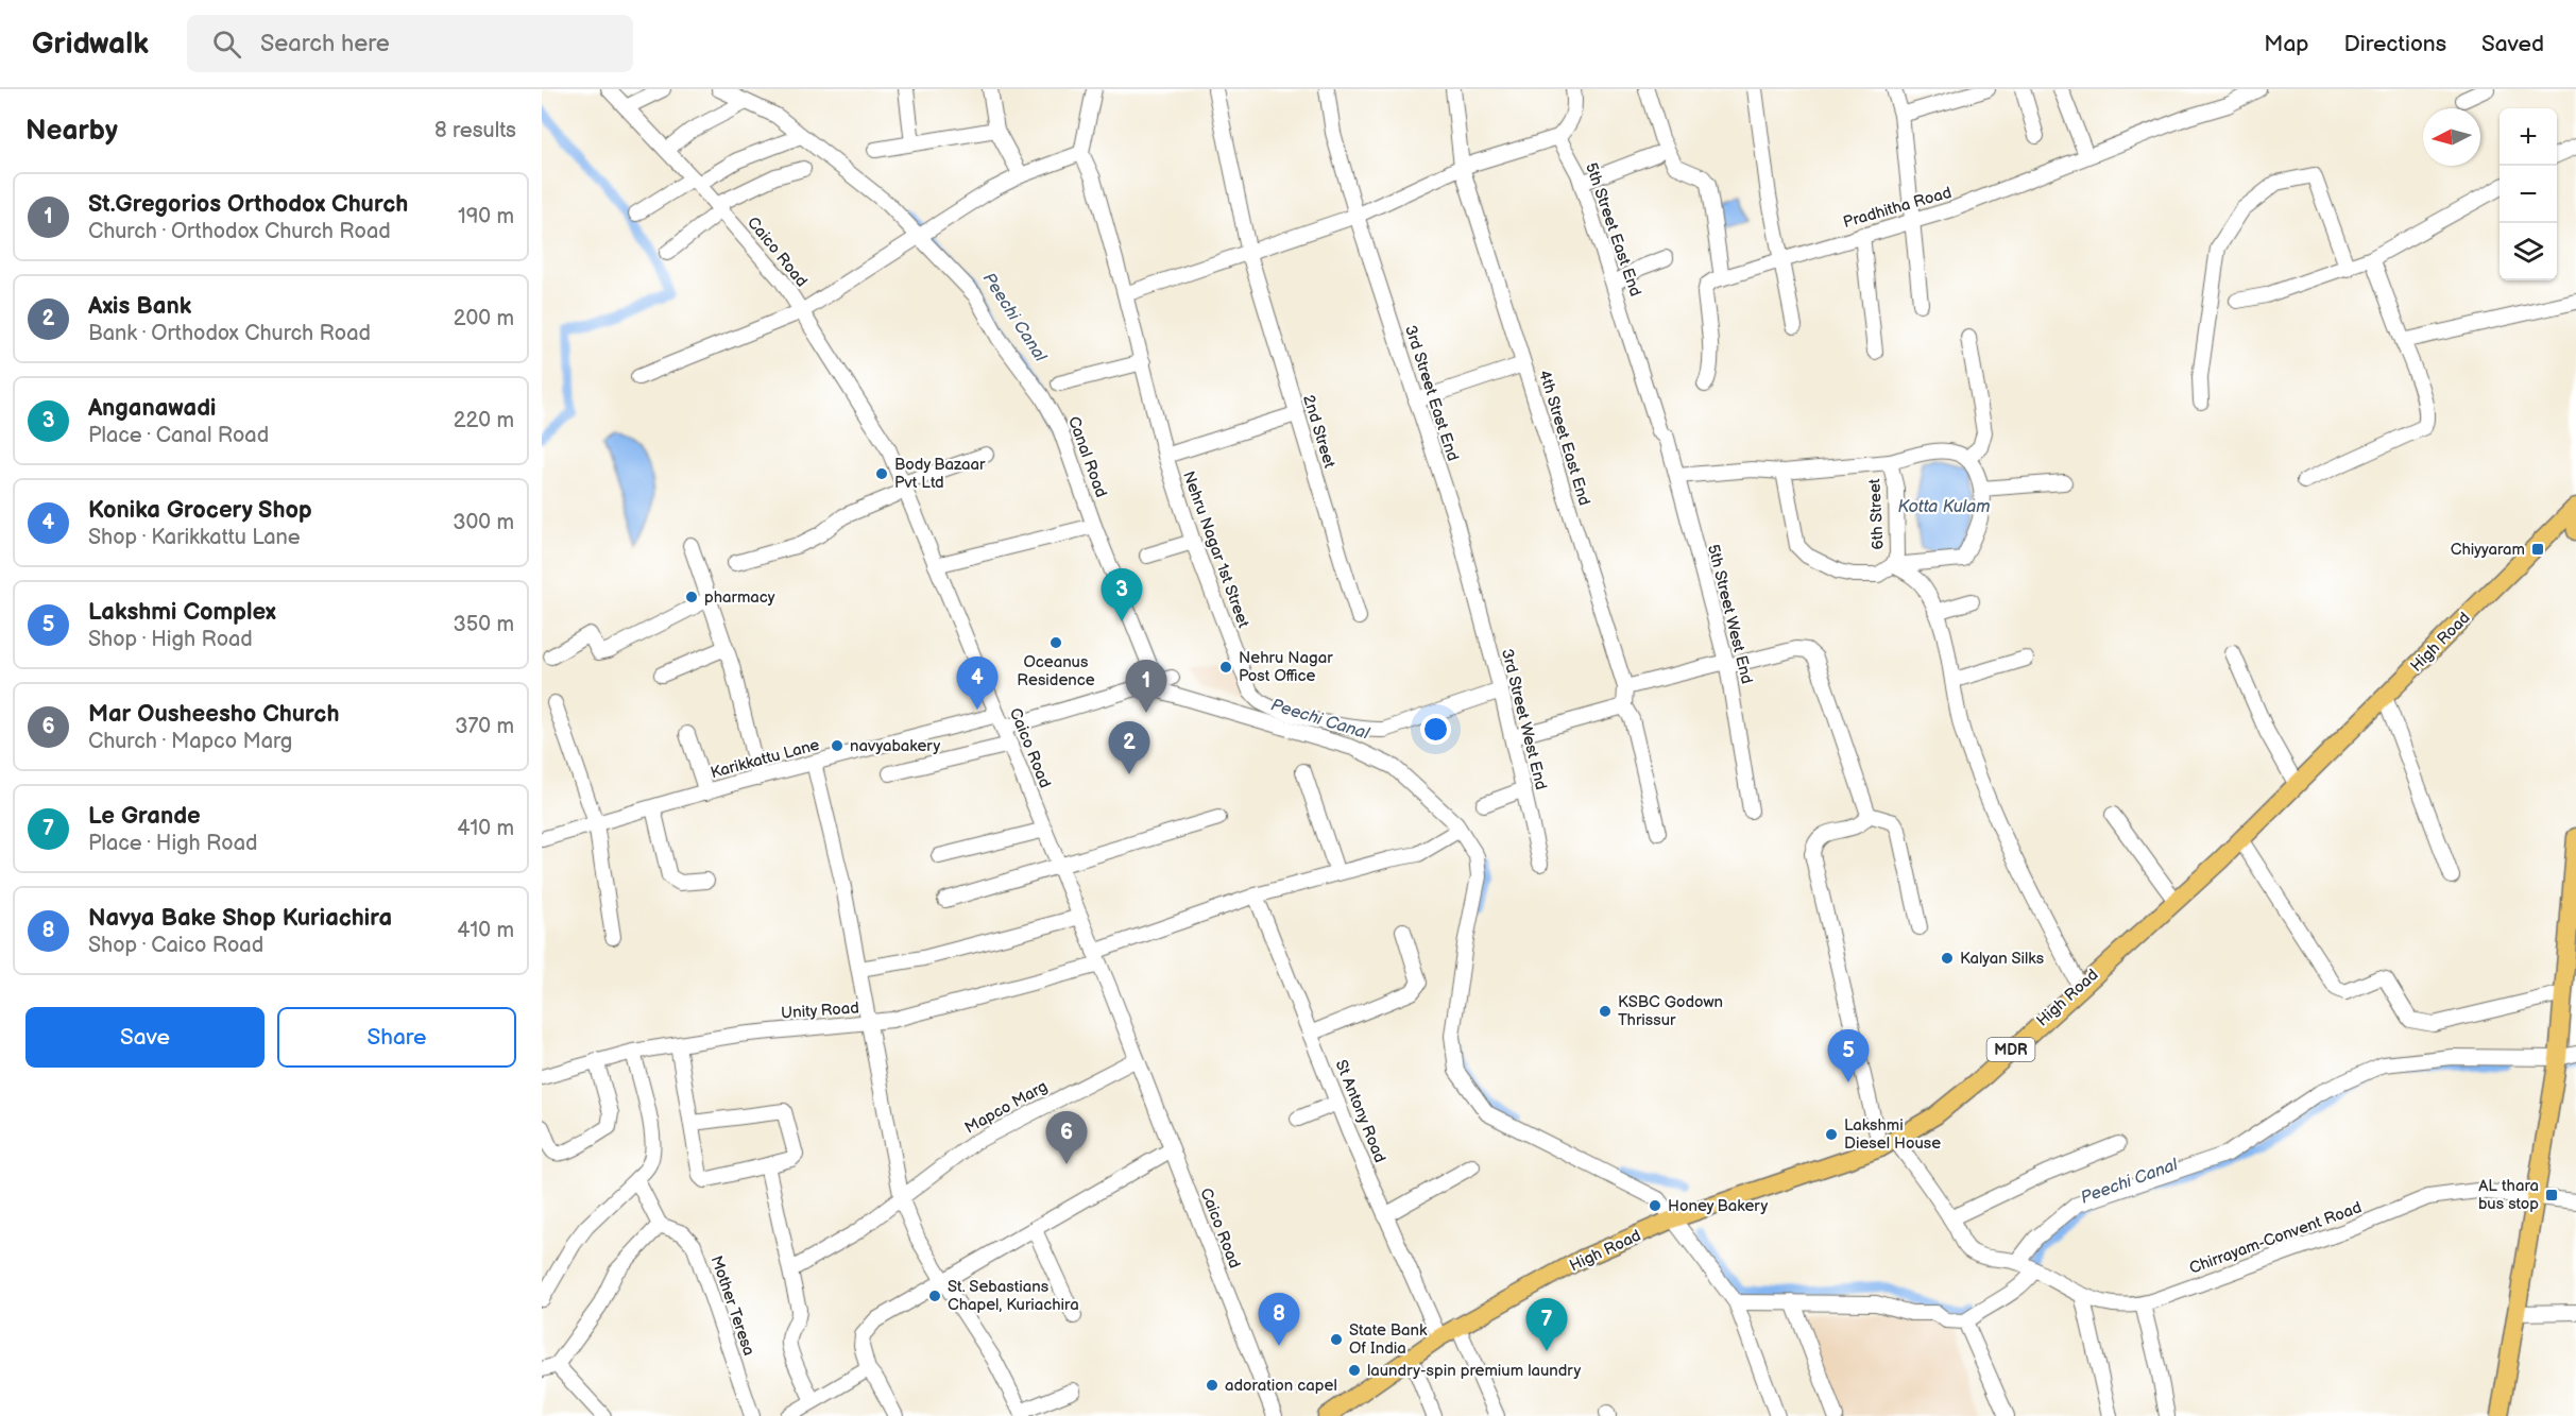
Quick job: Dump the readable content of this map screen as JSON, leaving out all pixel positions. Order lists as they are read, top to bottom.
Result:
{
  "streets": {
    "main road": ["High Road", "MDR"],
    "street": [
      "Pradhitha Road",
      "5th Street East End",
      "Caico Road",
      "3rd Street East End",
      "2nd Street",
      "4th Street East End",
      "Canal Road",
      "6th Street",
      "Nehru Nagar 1st Street",
      "5th Street West End",
      "3rd Street West End",
      "Karikkattu Lane",
      "Unity Road",
      "Mapco Marg",
      "St Antony Road",
      "Chirrayam-Convent Road",
      "Mother Teresa"
    ]
  },
  "crossings": [
    ["5th Street East End", "5th Street West End"],
    ["Caico Road", "Karikkattu Lane"],
    ["Caico Road", "Unity Road"],
    ["Caico Road", "Mapco Marg"],
    ["3rd Street East End", "3rd Street West End"],
    ["2nd Street", "Nehru Nagar 1st Street"],
    ["Canal Road", "Karikkattu Lane"],
    ["6th Street", "5th Street West End"],
    ["Nehru Nagar 1st Street", "3rd Street West End"],
    ["High Road", "St Antony Road"],
    ["High Road", "Chirrayam-Convent Road"],
    ["Unity Road", "St Antony Road"]
  ],
  "water": ["Peechi Canal", "Kotta Kulam"],
  "places": {
    "other": [
      "Body Bazaar Pvt Ltd",
      "pharmacy",
      "Oceanus Residence",
      "Nehru Nagar Post Office",
      "navyabakery",
      "Kalyan Silks",
      "KSBC Godown Thrissur",
      "Lakshmi Diesel House",
      "Honey Bakery",
      "St. Sebastians Chapel, Kuriachira",
      "State Bank Of India",
      "laundry-spin premium laundry",
      "adoration capel"
    ],
    "transit": ["Chiyyaram", "AL thara bus stop"]
  },
  "north": "left",
  "page": {
    "header": "Gridwalk",
    "search": "Search here",
    "nav": ["Map", "Directions", "Saved"],
    "heading": ["Nearby", "8 results"],
    "map_buttons": ["+", "−"],
    "list": [
      {
        "mark": "1",
        "name": "St.Gregorios Orthodox Church",
        "note": "Church · Orthodox Church Road",
        "value": "190 m"
      },
      {
        "mark": "2",
        "name": "Axis Bank",
        "note": "Bank · Orthodox Church Road",
        "value": "200 m"
      },
      {
        "mark": "3",
        "name": "Anganawadi",
        "note": "Place · Canal Road",
        "value": "220 m"
      },
      {
        "mark": "4",
        "name": "Konika Grocery Shop",
        "note": "Shop · Karikkattu Lane",
        "value": "300 m"
      },
      {
        "mark": "5",
        "name": "Lakshmi Complex",
        "note": "Shop · High Road",
        "value": "350 m"
      },
      {
        "mark": "6",
        "name": "Mar Ousheesho Church",
        "note": "Church · Mapco Marg",
        "value": "370 m"
      },
      {
        "mark": "7",
        "name": "Le Grande",
        "note": "Place · High Road",
        "value": "410 m"
      },
      {
        "mark": "8",
        "name": "Navya Bake Shop Kuriachira",
        "note": "Shop · Caico Road",
        "value": "410 m"
      }
    ],
    "pins": [
      "3",
      "4",
      "1",
      "2",
      "5",
      "6",
      "8",
      "7"
    ],
    "buttons": ["Save", "Share"]
  }
}
